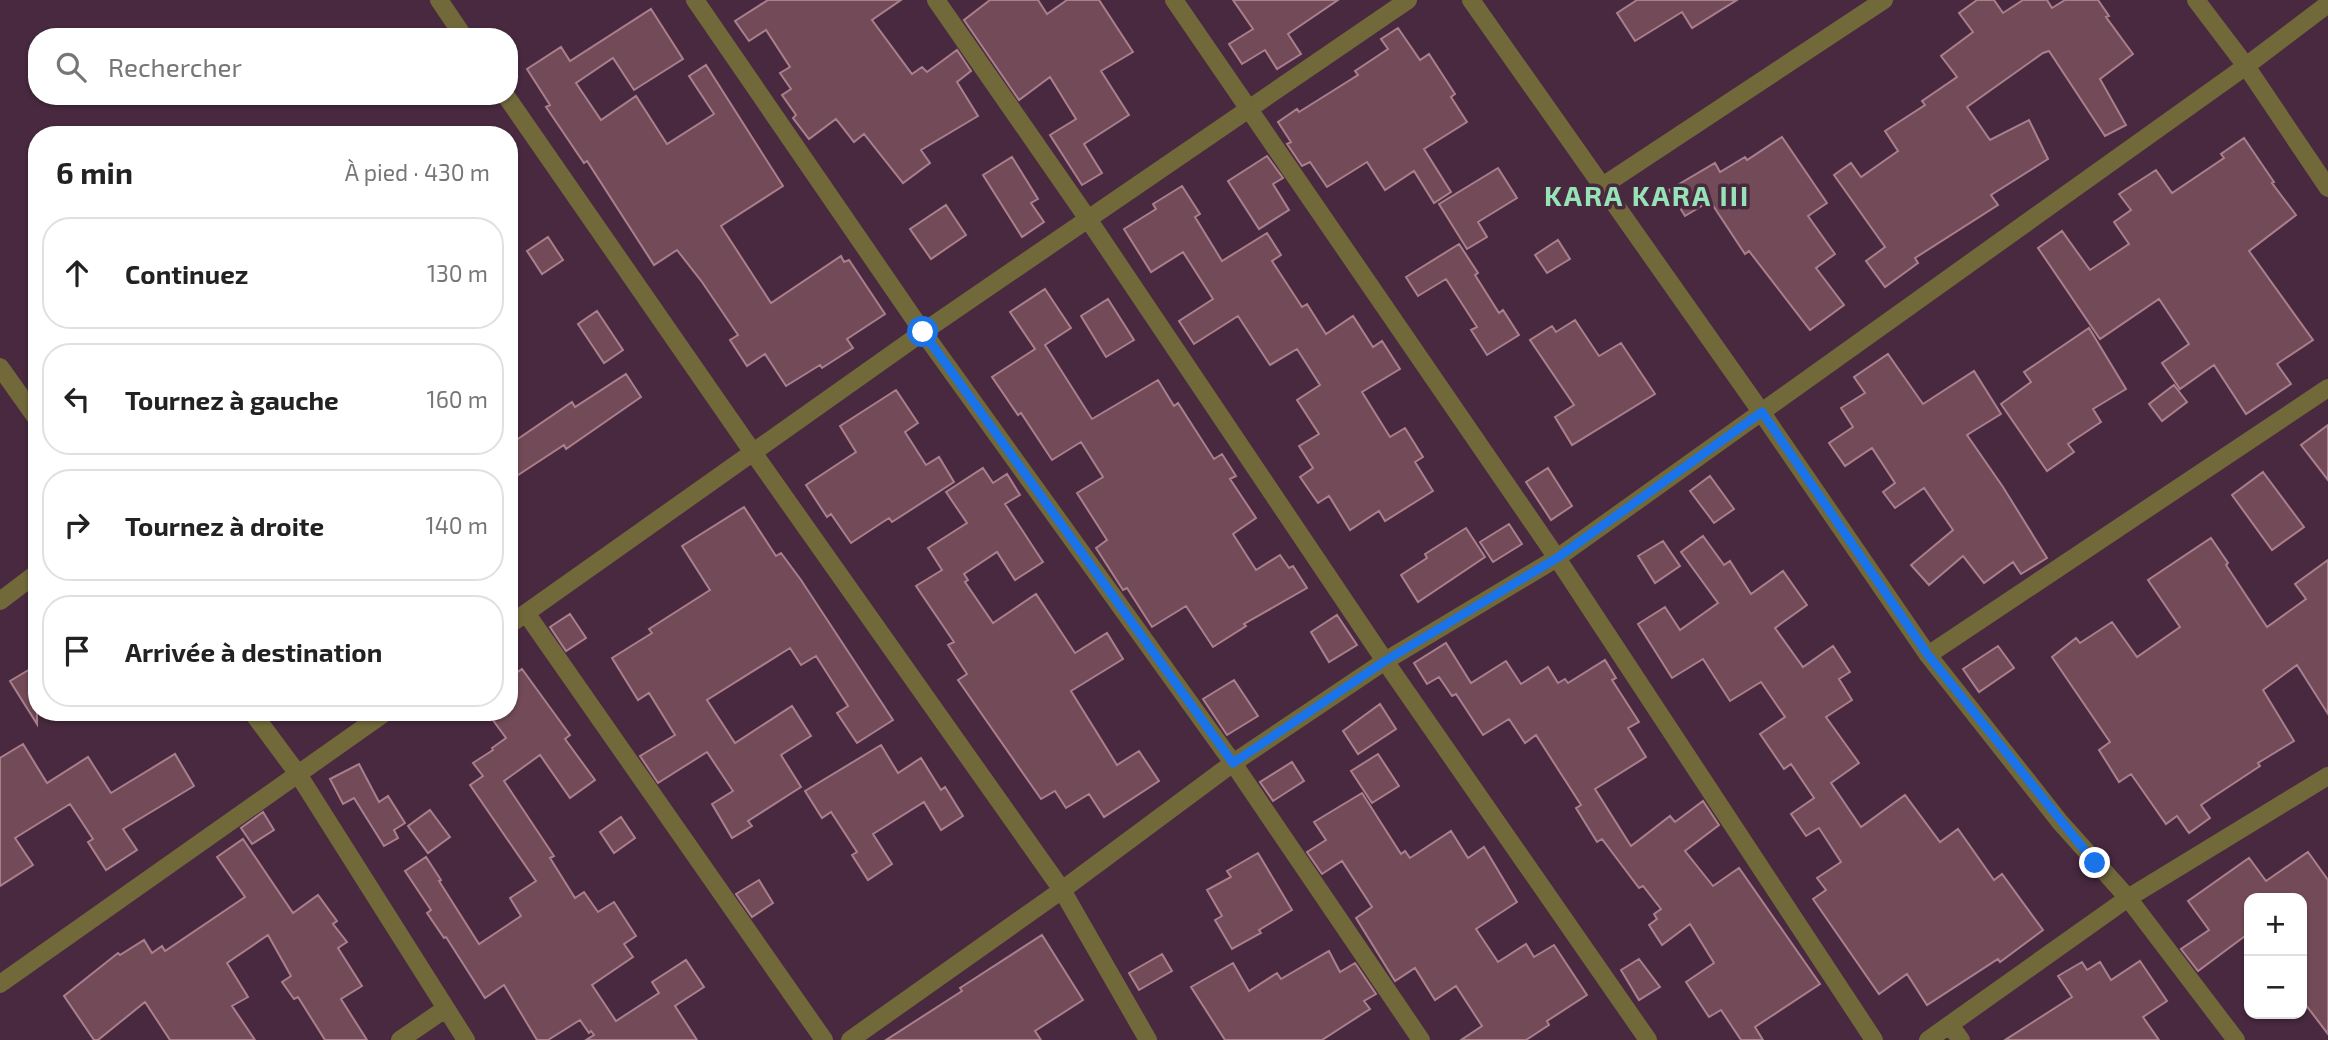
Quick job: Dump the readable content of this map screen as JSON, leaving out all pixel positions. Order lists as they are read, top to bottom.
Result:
{
  "districts": ["KARA KARA III"],
  "page": {
    "search": "Rechercher",
    "heading": ["6 min", "À pied · 430 m"],
    "list": [
      ["Continuez", "130 m"],
      ["Tournez à gauche", "160 m"],
      ["Tournez à droite", "140 m"],
      "Arrivée à destination"
    ],
    "map_buttons": ["+", "−"]
  }
}
